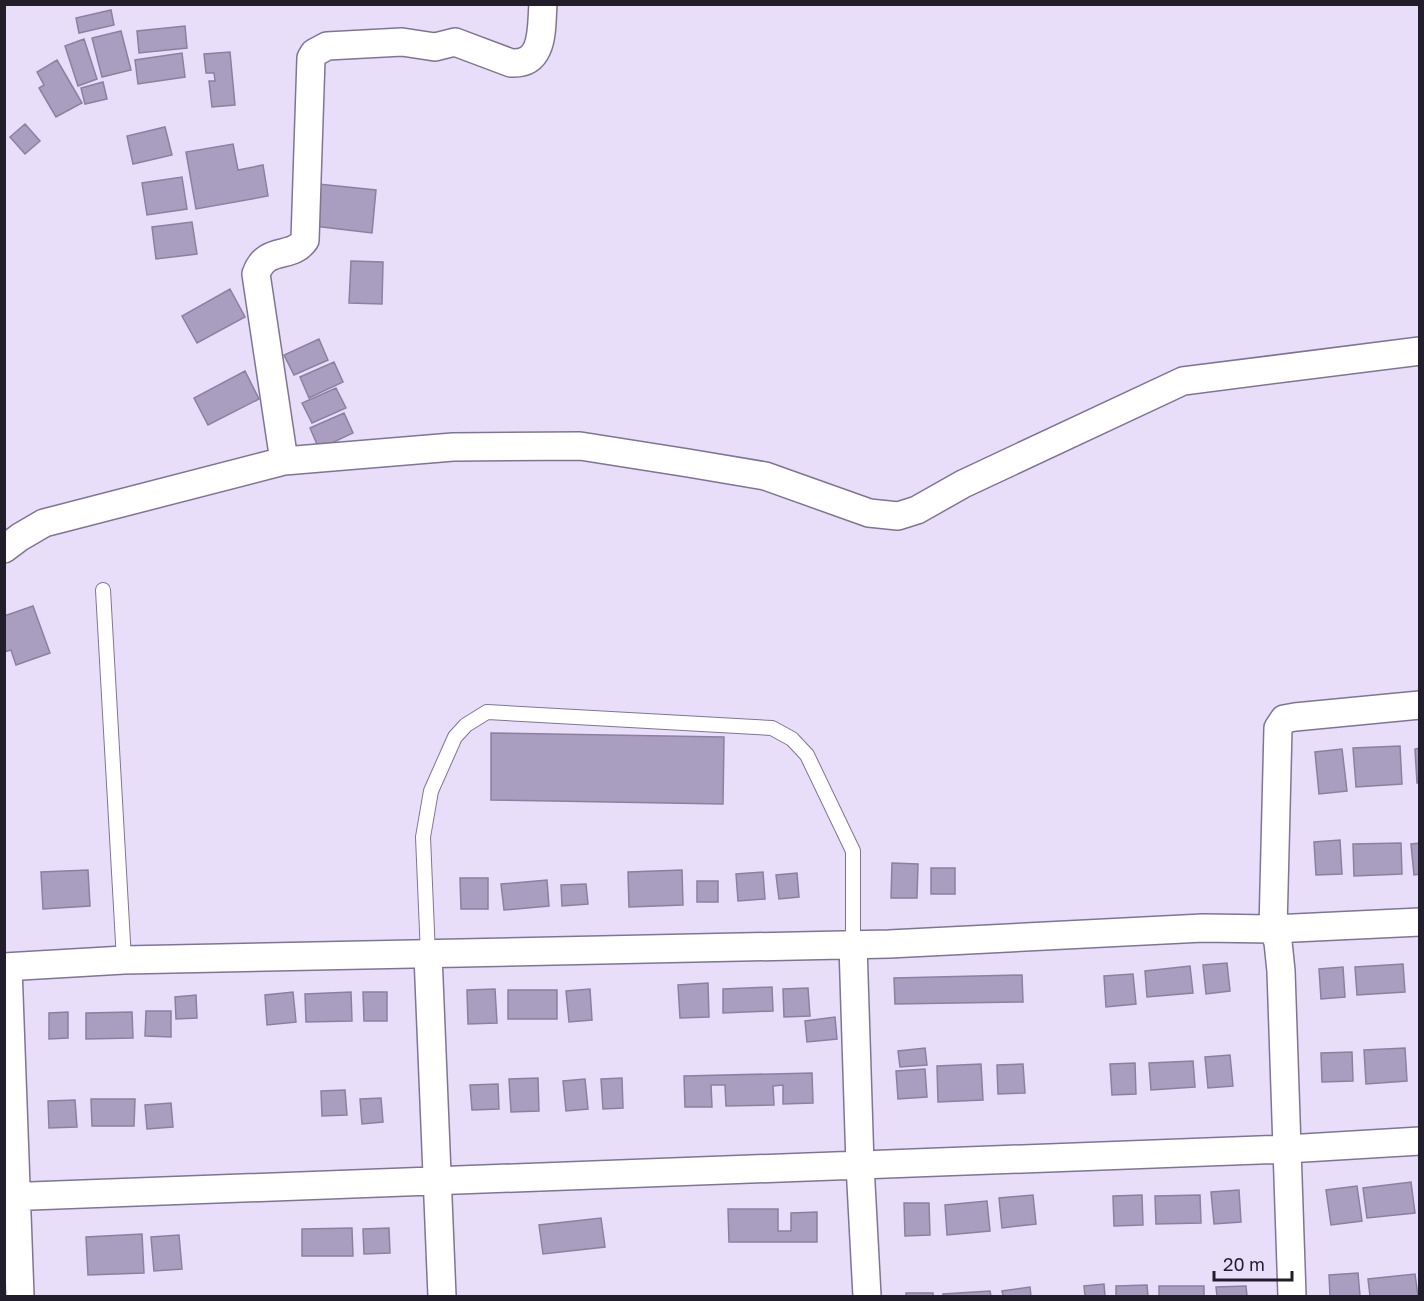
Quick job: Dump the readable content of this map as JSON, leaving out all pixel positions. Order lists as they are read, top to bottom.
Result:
{
  "scale_bar": "20 m"
}
